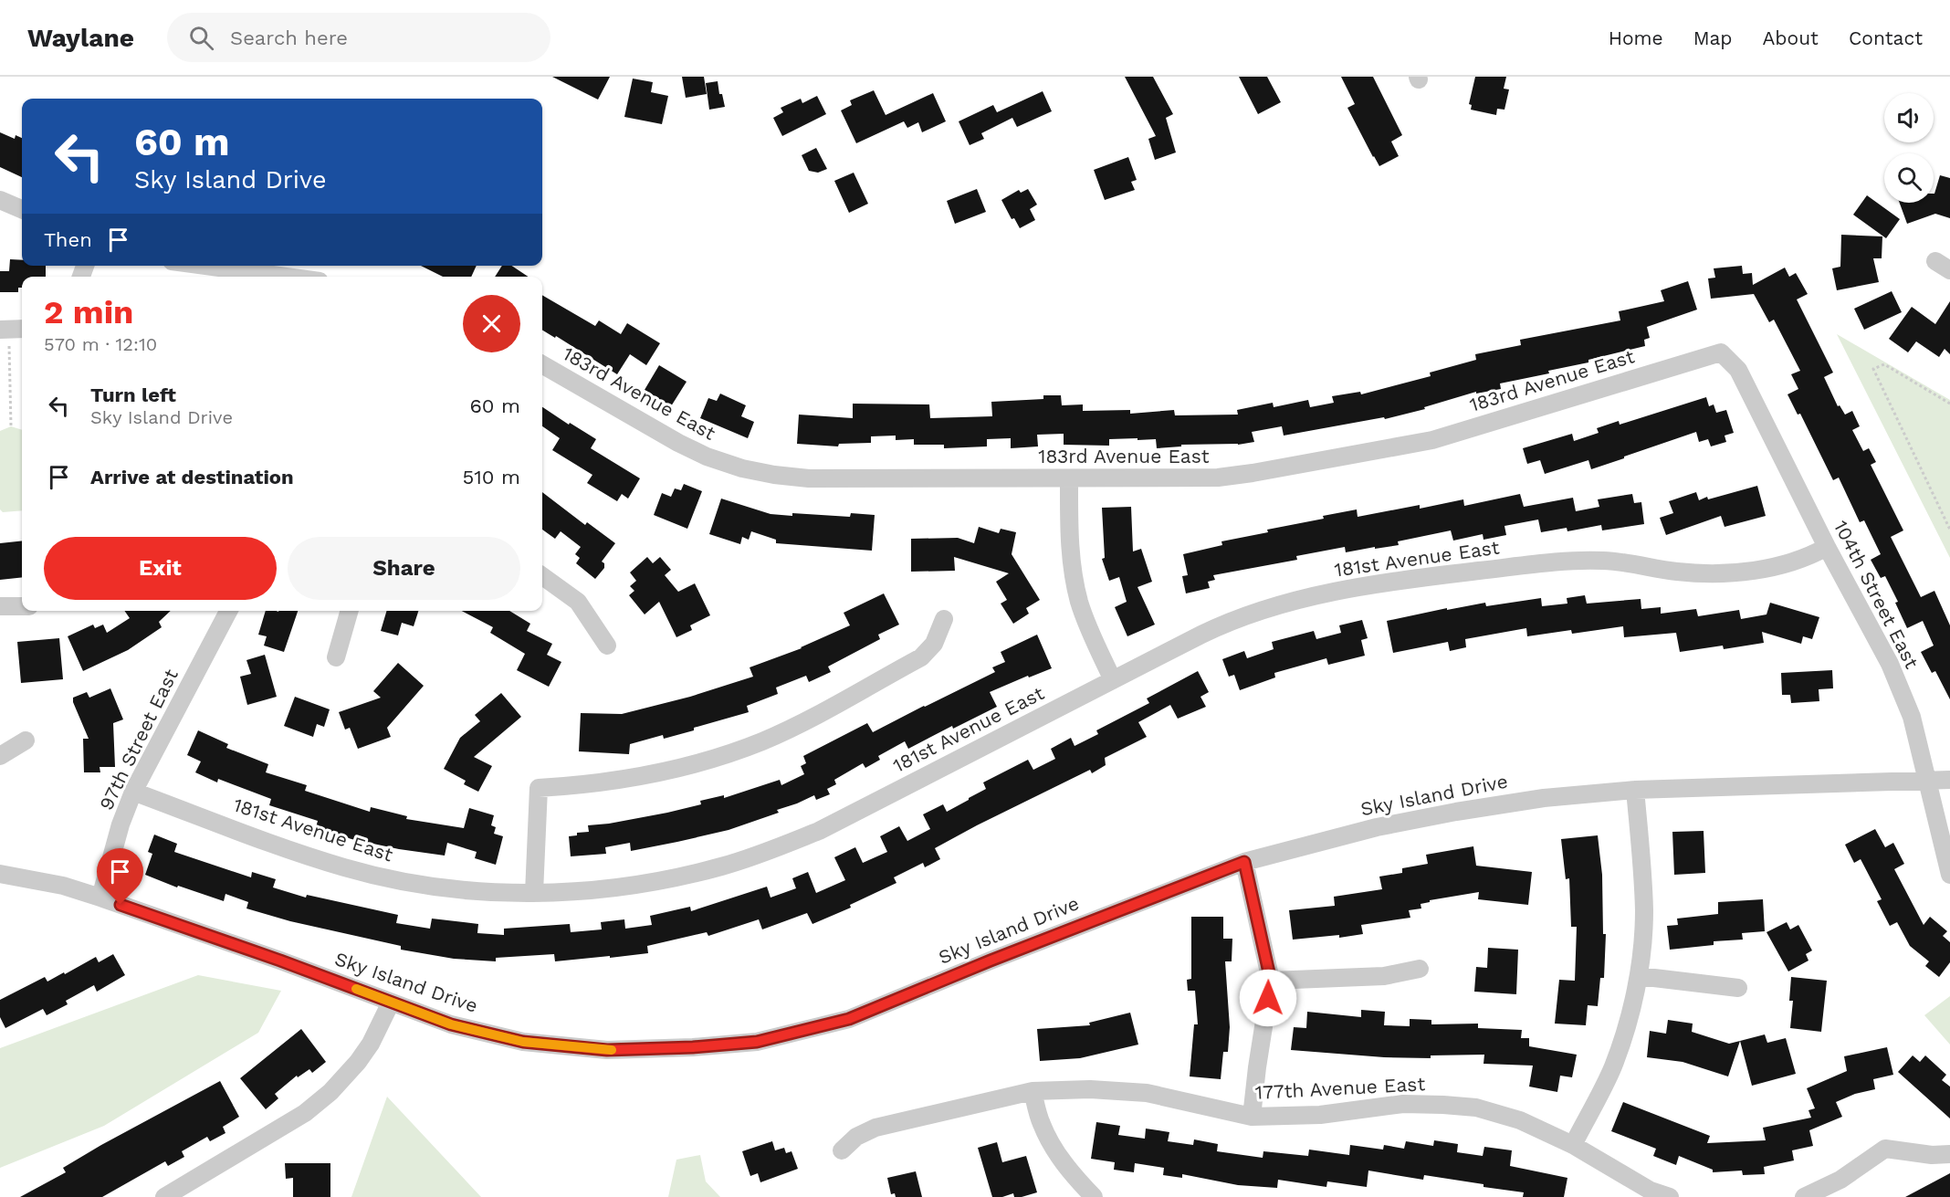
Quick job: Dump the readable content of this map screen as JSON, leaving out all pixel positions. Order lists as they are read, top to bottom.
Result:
{
  "streets": {
    "street": [
      "183rd Avenue East",
      "181st Avenue East",
      "104th Street East",
      "97th Street East",
      "Sky Island Drive",
      "177th Avenue East"
    ]
  },
  "crossings": [
    ["183rd Avenue East", "104th Street East"],
    ["181st Avenue East", "104th Street East"],
    ["181st Avenue East", "97th Street East"],
    ["104th Street East", "Sky Island Drive"],
    ["97th Street East", "Sky Island Drive"]
  ],
  "page": {
    "header": "Waylane",
    "search": "Search here",
    "nav": [
      "Home",
      "Map",
      "About",
      "Contact"
    ],
    "turn": ["60 m", "Sky Island Drive"],
    "then": "Then",
    "heading": ["2 min", "570 m · 12:10"],
    "list": [
      {
        "name": "Turn left",
        "note": "Sky Island Drive",
        "value": "60 m"
      },
      {
        "name": "Arrive at destination",
        "value": "510 m"
      }
    ],
    "buttons": ["Exit", "Share"]
  }
}
